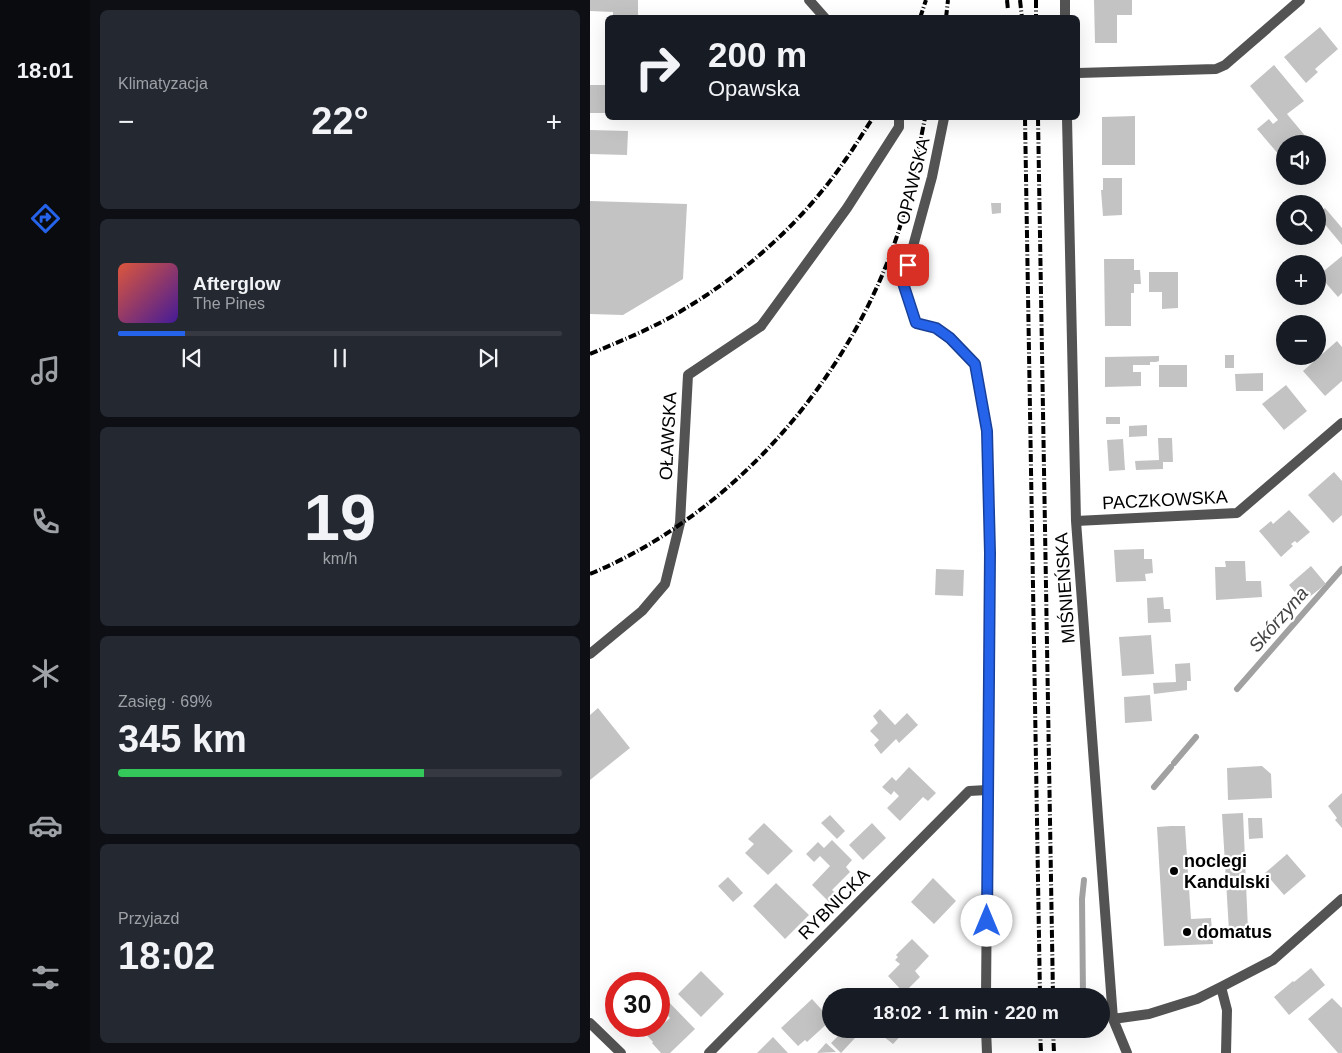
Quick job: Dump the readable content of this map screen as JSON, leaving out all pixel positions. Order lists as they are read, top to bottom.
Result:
{
  "streets": {
    "street": [
      "OPAWSKA",
      "OŁAWSKA",
      "PACZKOWSKA",
      "MIŚNIEŃSKA",
      "RYBNICKA"
    ]
  },
  "crossings": [
    ["OPAWSKA", "RYBNICKA"],
    ["PACZKOWSKA", "MIŚNIEŃSKA"]
  ],
  "water": ["Skórzyna"],
  "places": ["noclegi Kandulski", "domatus"],
  "page": {
    "tabs": "18:01",
    "tile": [
      "Klimatyzacja",
      ["19", "km/h"],
      ["Zasięg · 69%", "345 km"],
      ["Przyjazd", "18:02"]
    ],
    "turn": ["200 m", "Opawska"],
    "heat": ["−", "22°", "+"],
    "map_buttons": ["+", "−"],
    "song": ["Afterglow", "The Pines"],
    "limit": "30",
    "trip": "18:02 · 1 min · 220 m"
  }
}
